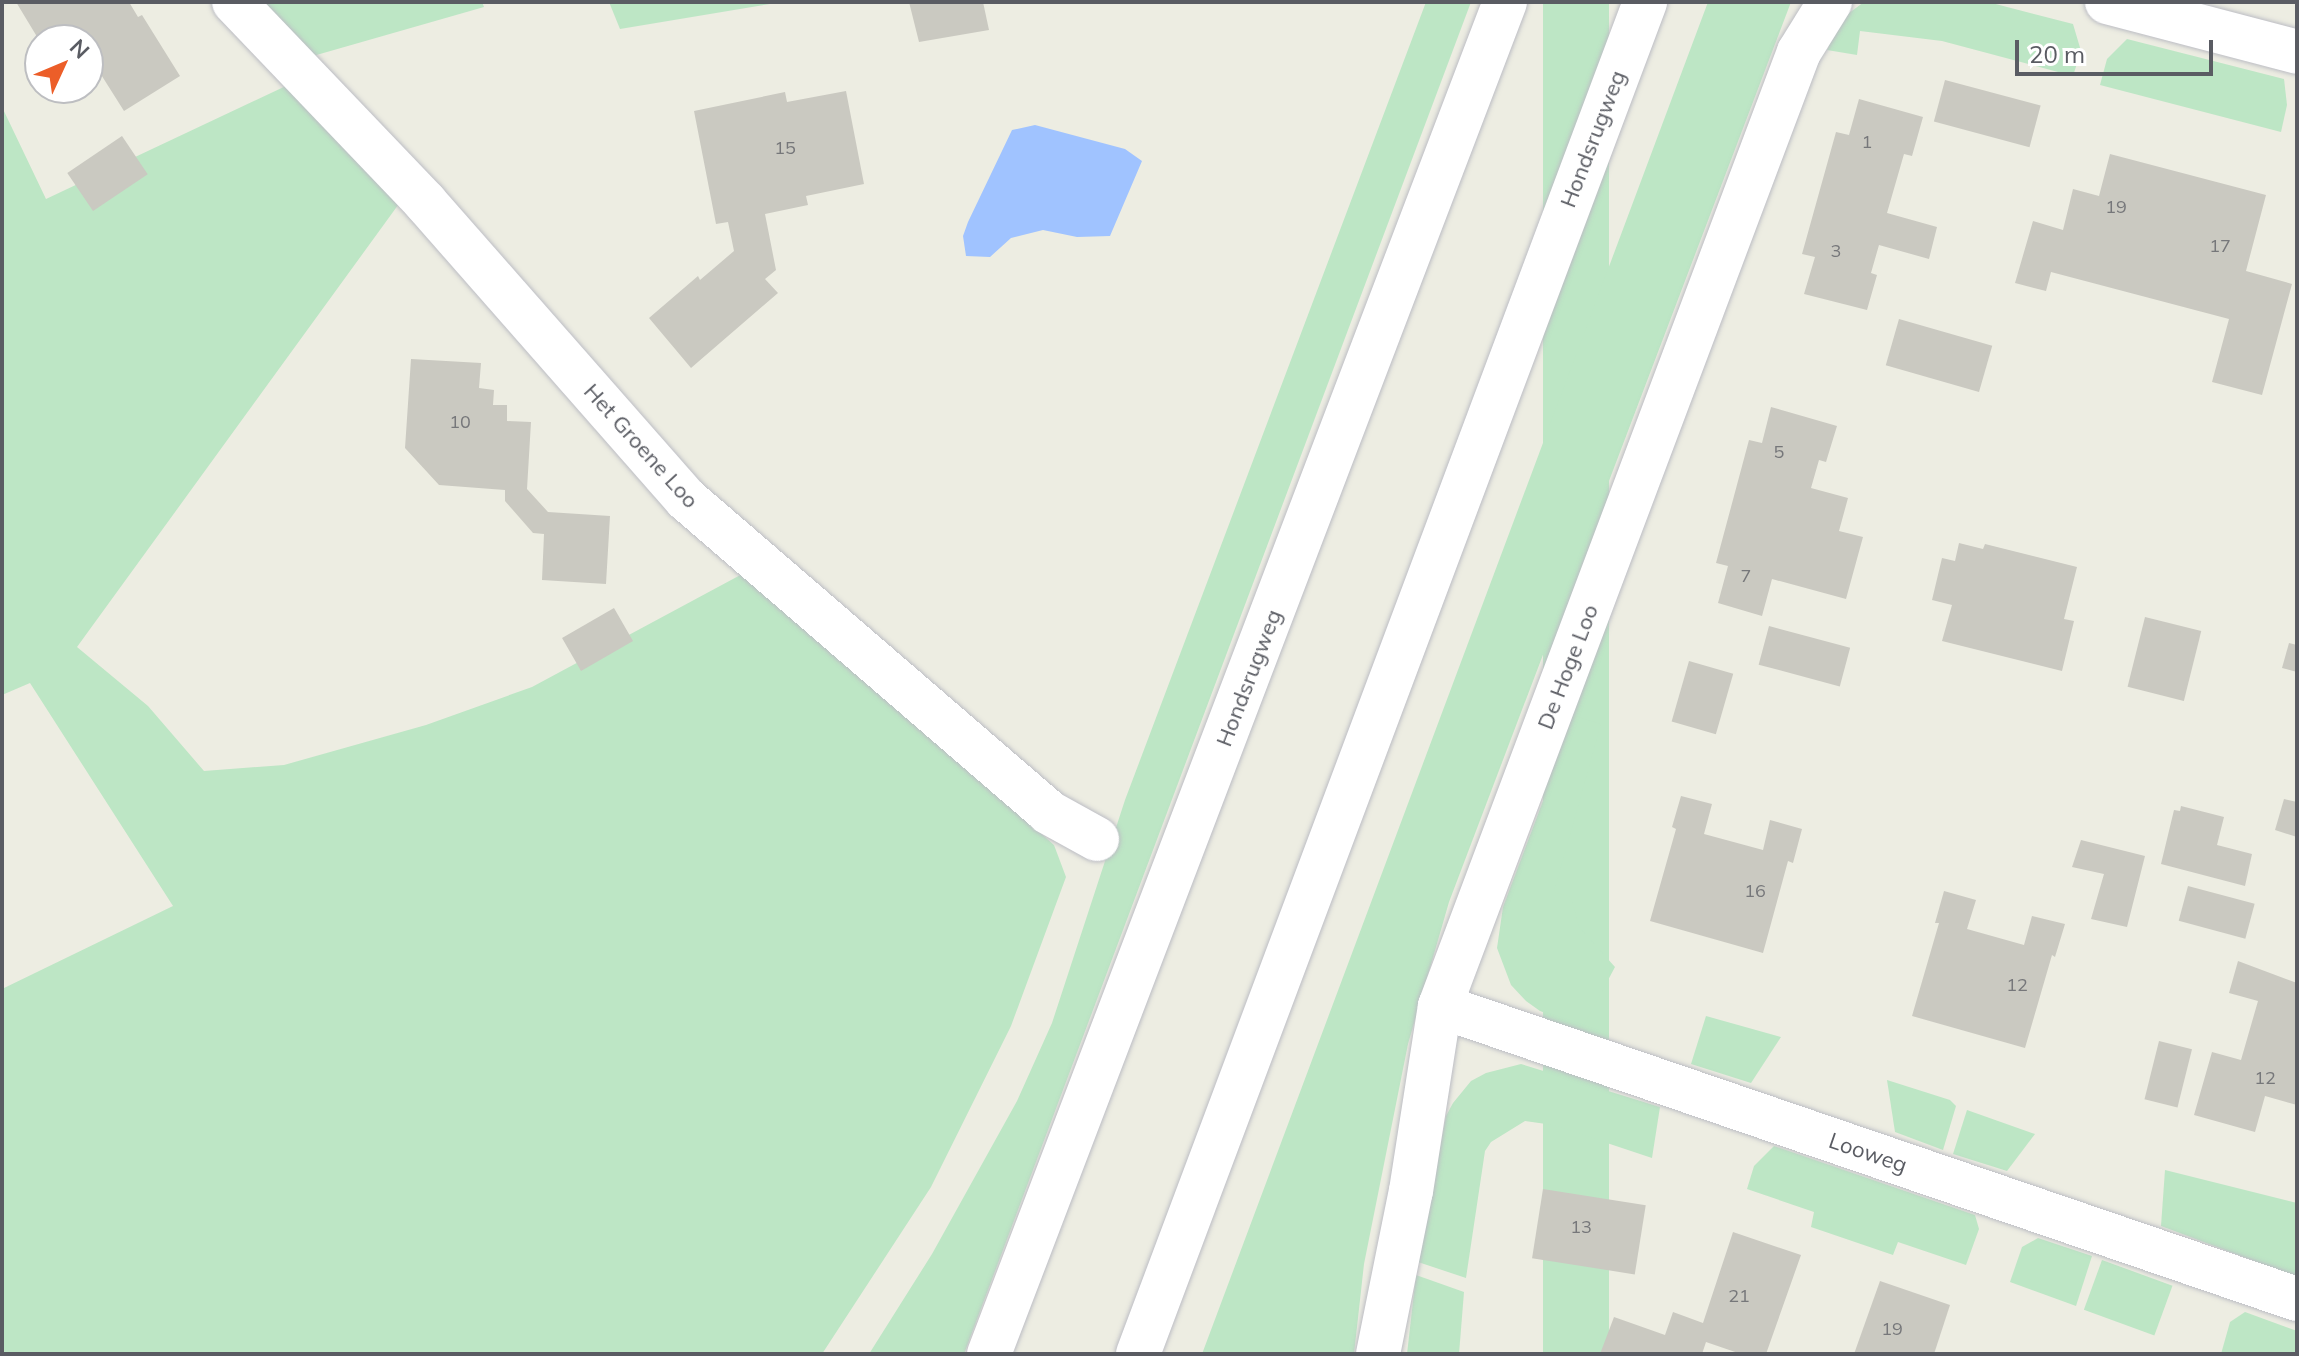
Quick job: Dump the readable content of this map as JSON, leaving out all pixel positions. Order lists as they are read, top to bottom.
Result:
{
  "streets": {
    "street": [
      "Hondsrugweg",
      "Het Groene Loo",
      "De Hoge Loo",
      "Looweg"
    ]
  },
  "crossings": [
    ["De Hoge Loo", "Looweg"]
  ],
  "house_numbers": [
    "1",
    "15",
    "19",
    "17",
    "3",
    "10",
    "5",
    "7",
    "16",
    "12",
    "12",
    "13",
    "21",
    "19"
  ],
  "scale_bar": "20 m",
  "north": "top right"
}
